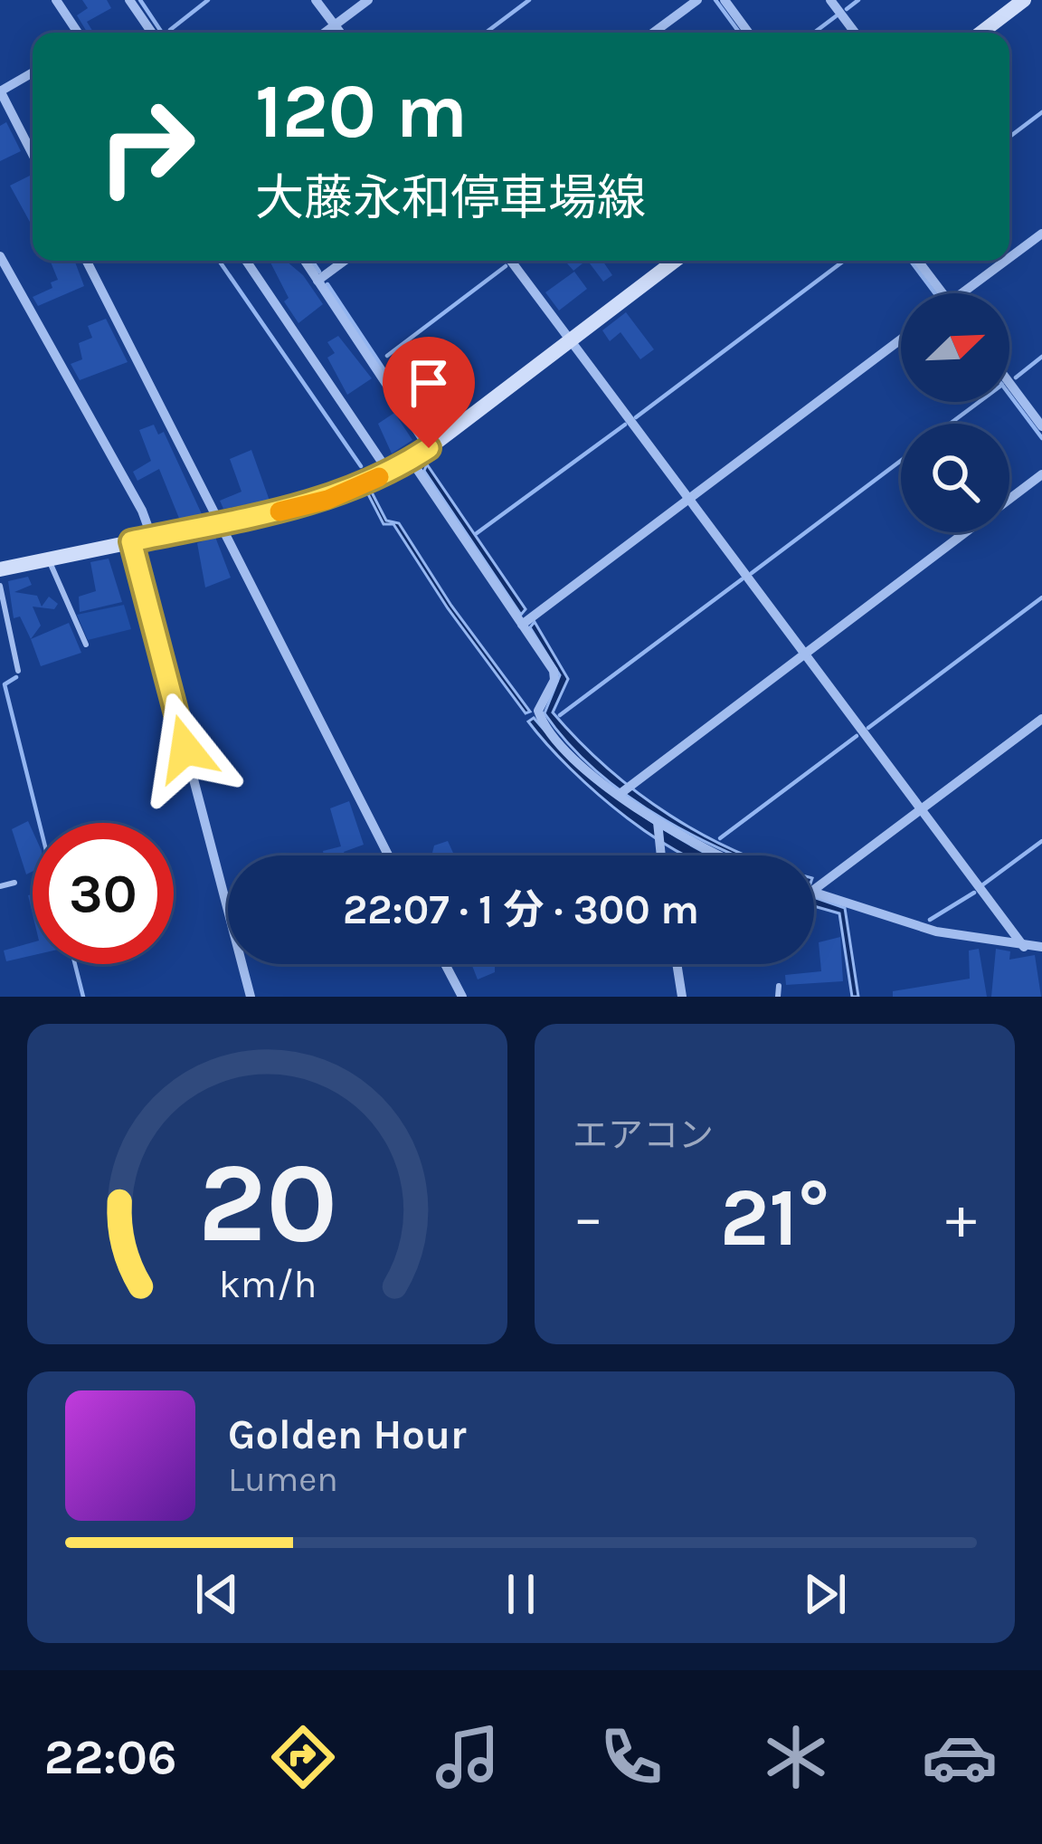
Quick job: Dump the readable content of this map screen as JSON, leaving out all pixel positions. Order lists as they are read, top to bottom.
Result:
{
  "north": "top right",
  "page": {
    "turn": ["120 m", "大藤永和停車場線"],
    "limit": "30",
    "trip": "22:07 · 1 分 · 300 m",
    "tile": "エアコン",
    "heat": ["−", "21°", "+"],
    "song": ["Golden Hour", "Lumen"],
    "tabs": "22:06",
    "gauge": ["20", "km/h"]
  }
}
